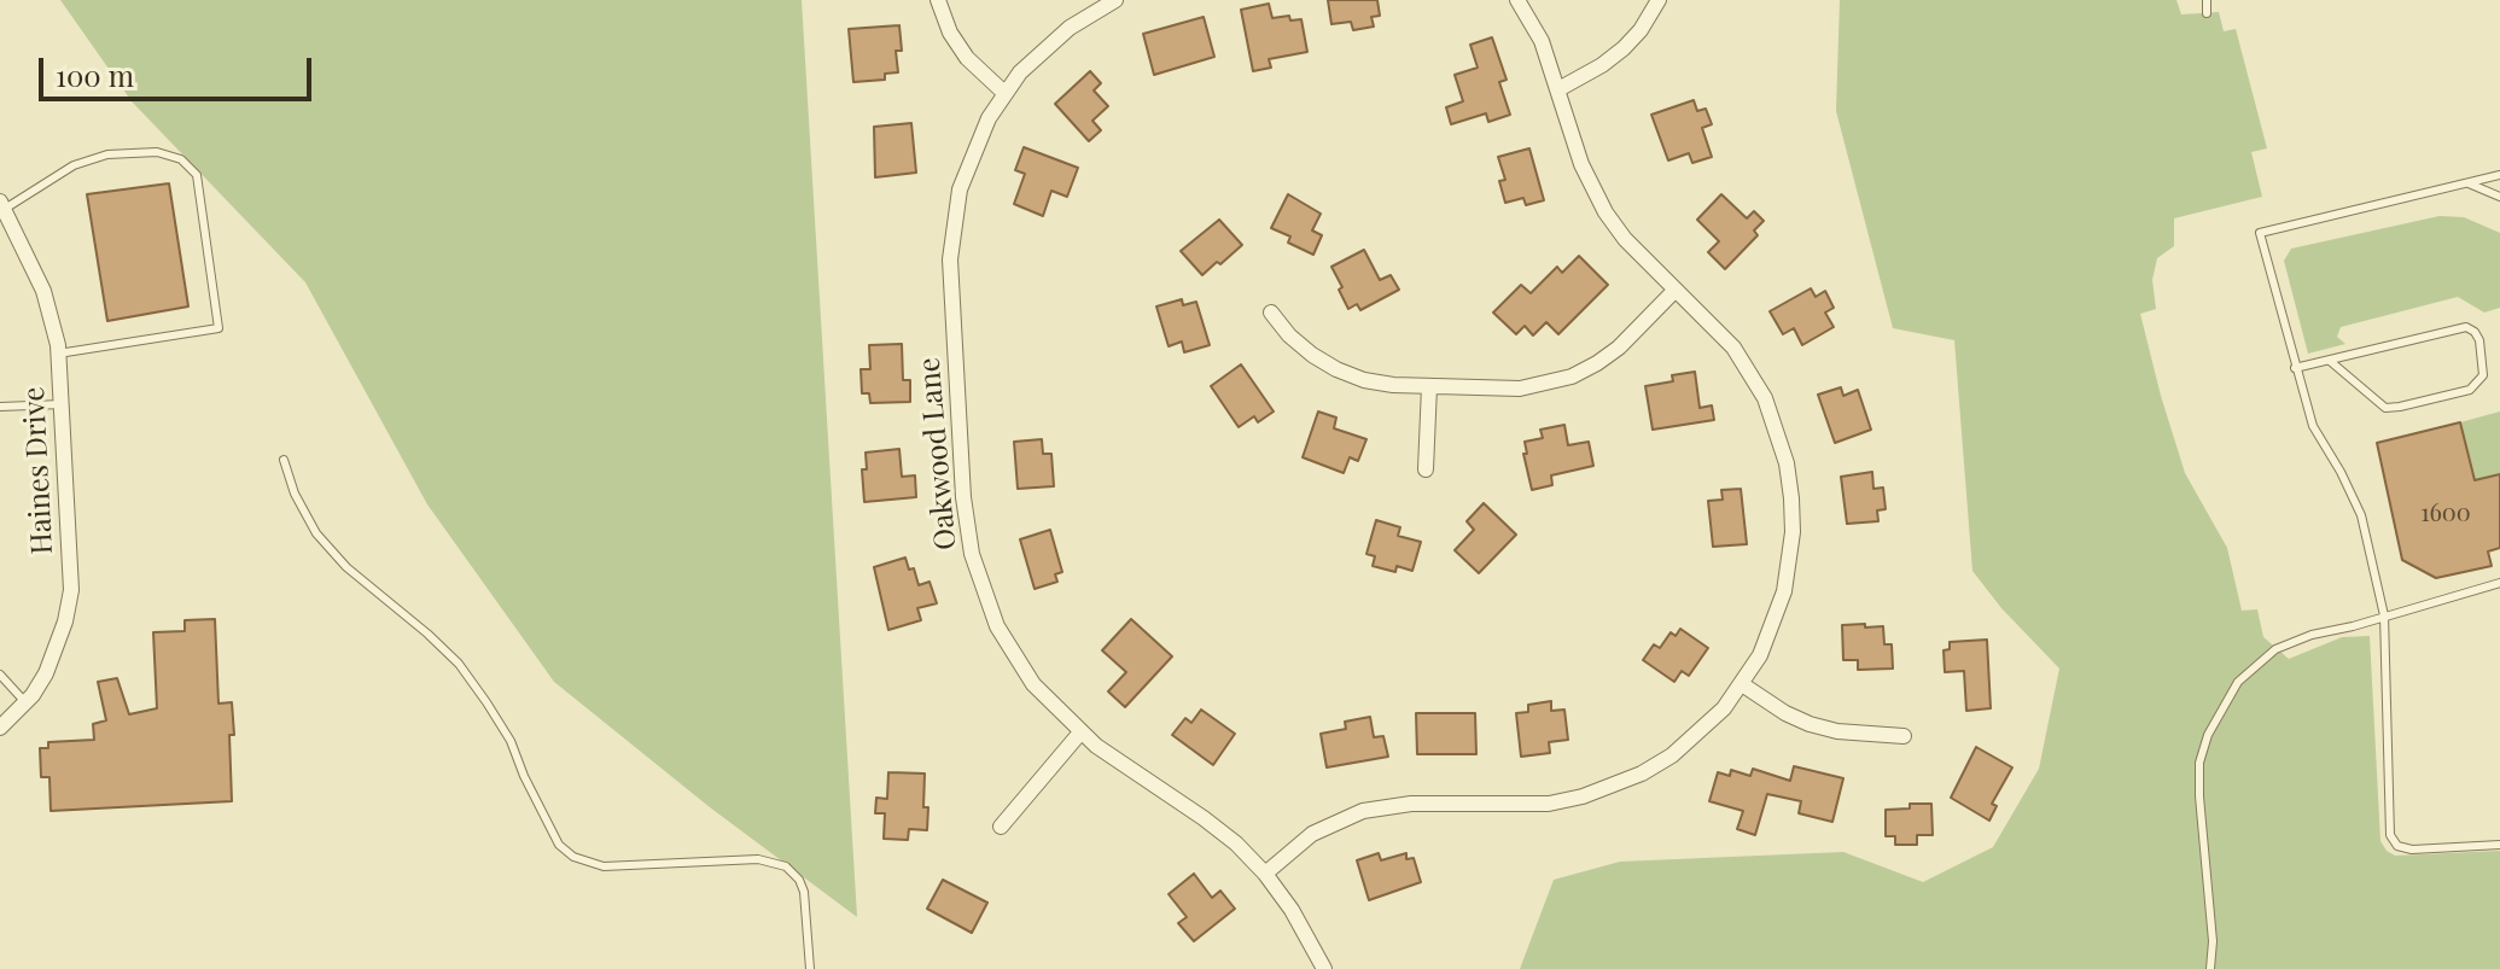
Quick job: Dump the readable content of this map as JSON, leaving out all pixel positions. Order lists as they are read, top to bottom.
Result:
{
  "streets": {
    "street": ["Oakwood Lane", "Haines Drive"]
  },
  "house_numbers": ["1600"],
  "scale_bar": "100 m"
}
